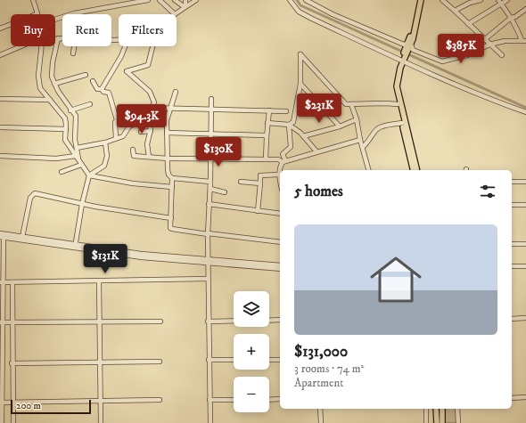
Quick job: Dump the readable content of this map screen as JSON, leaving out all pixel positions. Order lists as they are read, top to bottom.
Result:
{
  "scale_bar": "200 m",
  "page": {
    "chip": ["Buy", "Rent", "Filters"],
    "price": [
      "$385K",
      "$231K",
      "$94.3K",
      "$130K",
      "$131K"
    ],
    "heading": "5 homes",
    "list": [
      {
        "name": "$131,000",
        "note": "3 rooms · 74 m² · Apartment"
      }
    ],
    "map_buttons": ["+", "−"],
    "scale": "200 m"
  }
}
